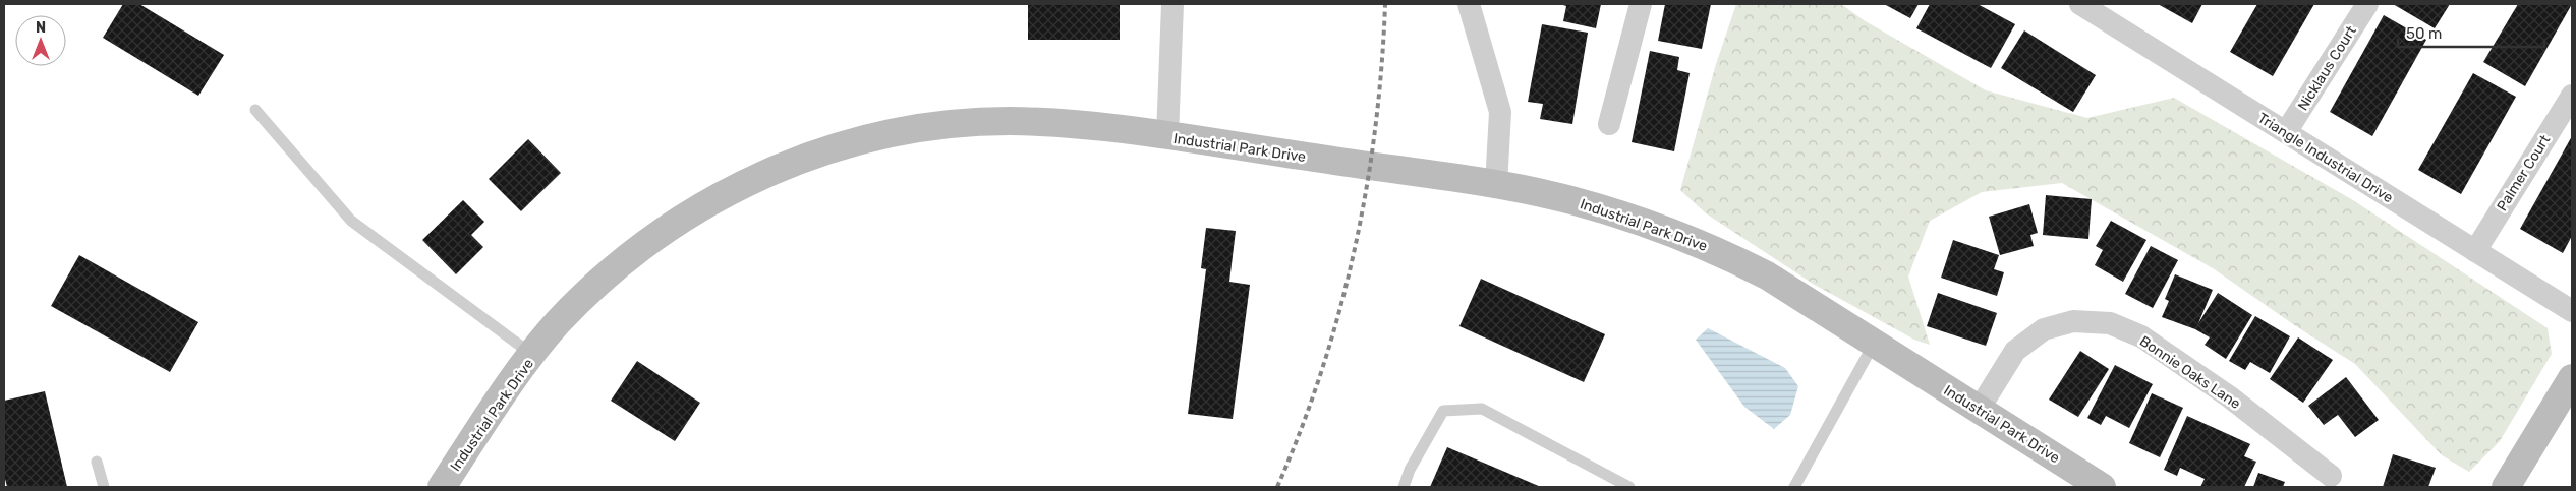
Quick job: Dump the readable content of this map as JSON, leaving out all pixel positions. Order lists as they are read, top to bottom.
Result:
{
  "streets": {
    "street": [
      "Nicklaus Court",
      "Industrial Park Drive",
      "Triangle Industrial Drive",
      "Palmer Court",
      "Bonnie Oaks Lane"
    ]
  },
  "crossings": [
    ["Nicklaus Court", "Triangle Industrial Drive"],
    ["Industrial Park Drive", "Bonnie Oaks Lane"],
    ["Triangle Industrial Drive", "Palmer Court"]
  ],
  "scale_bar": "50 m",
  "north": "top"
}
